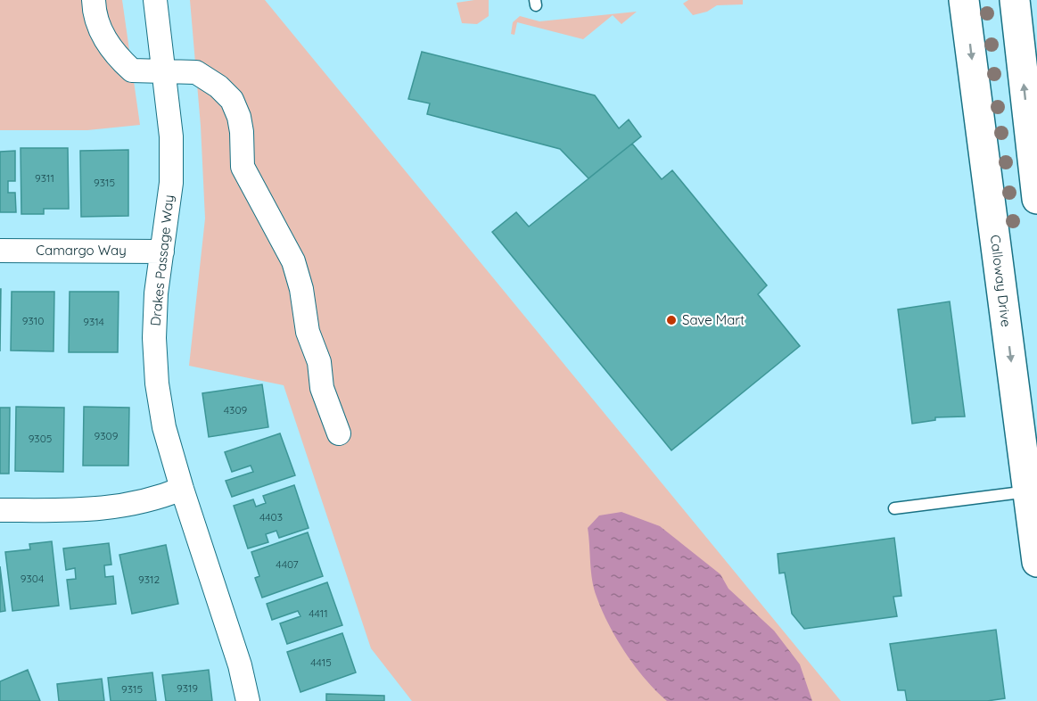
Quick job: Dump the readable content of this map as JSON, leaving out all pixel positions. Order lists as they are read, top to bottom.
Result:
{
  "streets": {
    "main road": ["Calloway Drive"],
    "street": ["Camargo Way", "Drakes Passage Way"]
  },
  "crossings": [
    ["Camargo Way", "Drakes Passage Way"]
  ],
  "places": ["Save Mart"],
  "house_numbers": [
    "9311",
    "9315",
    "9310",
    "9314",
    "4309",
    "9309",
    "9305",
    "4403",
    "4407",
    "9304",
    "9312",
    "4411",
    "4415",
    "9319",
    "9315"
  ]
}
